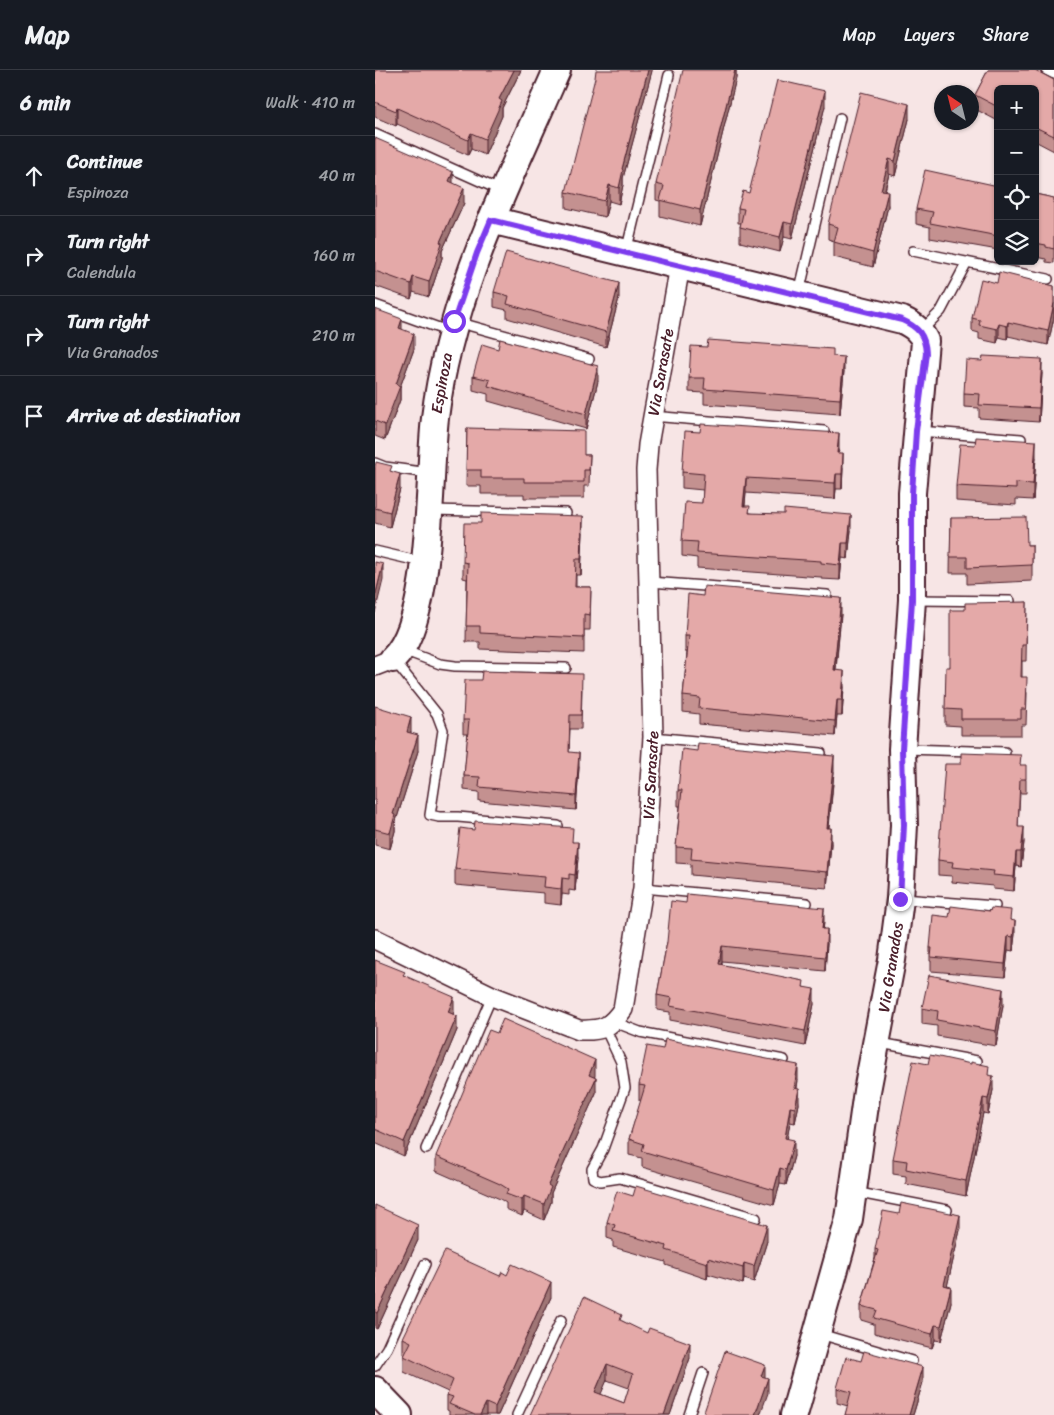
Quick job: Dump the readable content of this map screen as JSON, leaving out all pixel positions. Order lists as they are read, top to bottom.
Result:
{
  "streets": {
    "street": ["Via Sarasate", "Espinoza", "Via Granados"]
  },
  "north": "top left",
  "page": {
    "header": "Map",
    "nav": ["Map", "Layers", "Share"],
    "heading": ["6 min", "Walk · 410 m"],
    "map_buttons": ["+", "−"],
    "list": [
      ["Continue", "Espinoza", "40 m"],
      ["Turn right", "Calendula", "160 m"],
      ["Turn right", "Via Granados", "210 m"],
      "Arrive at destination"
    ]
  }
}
